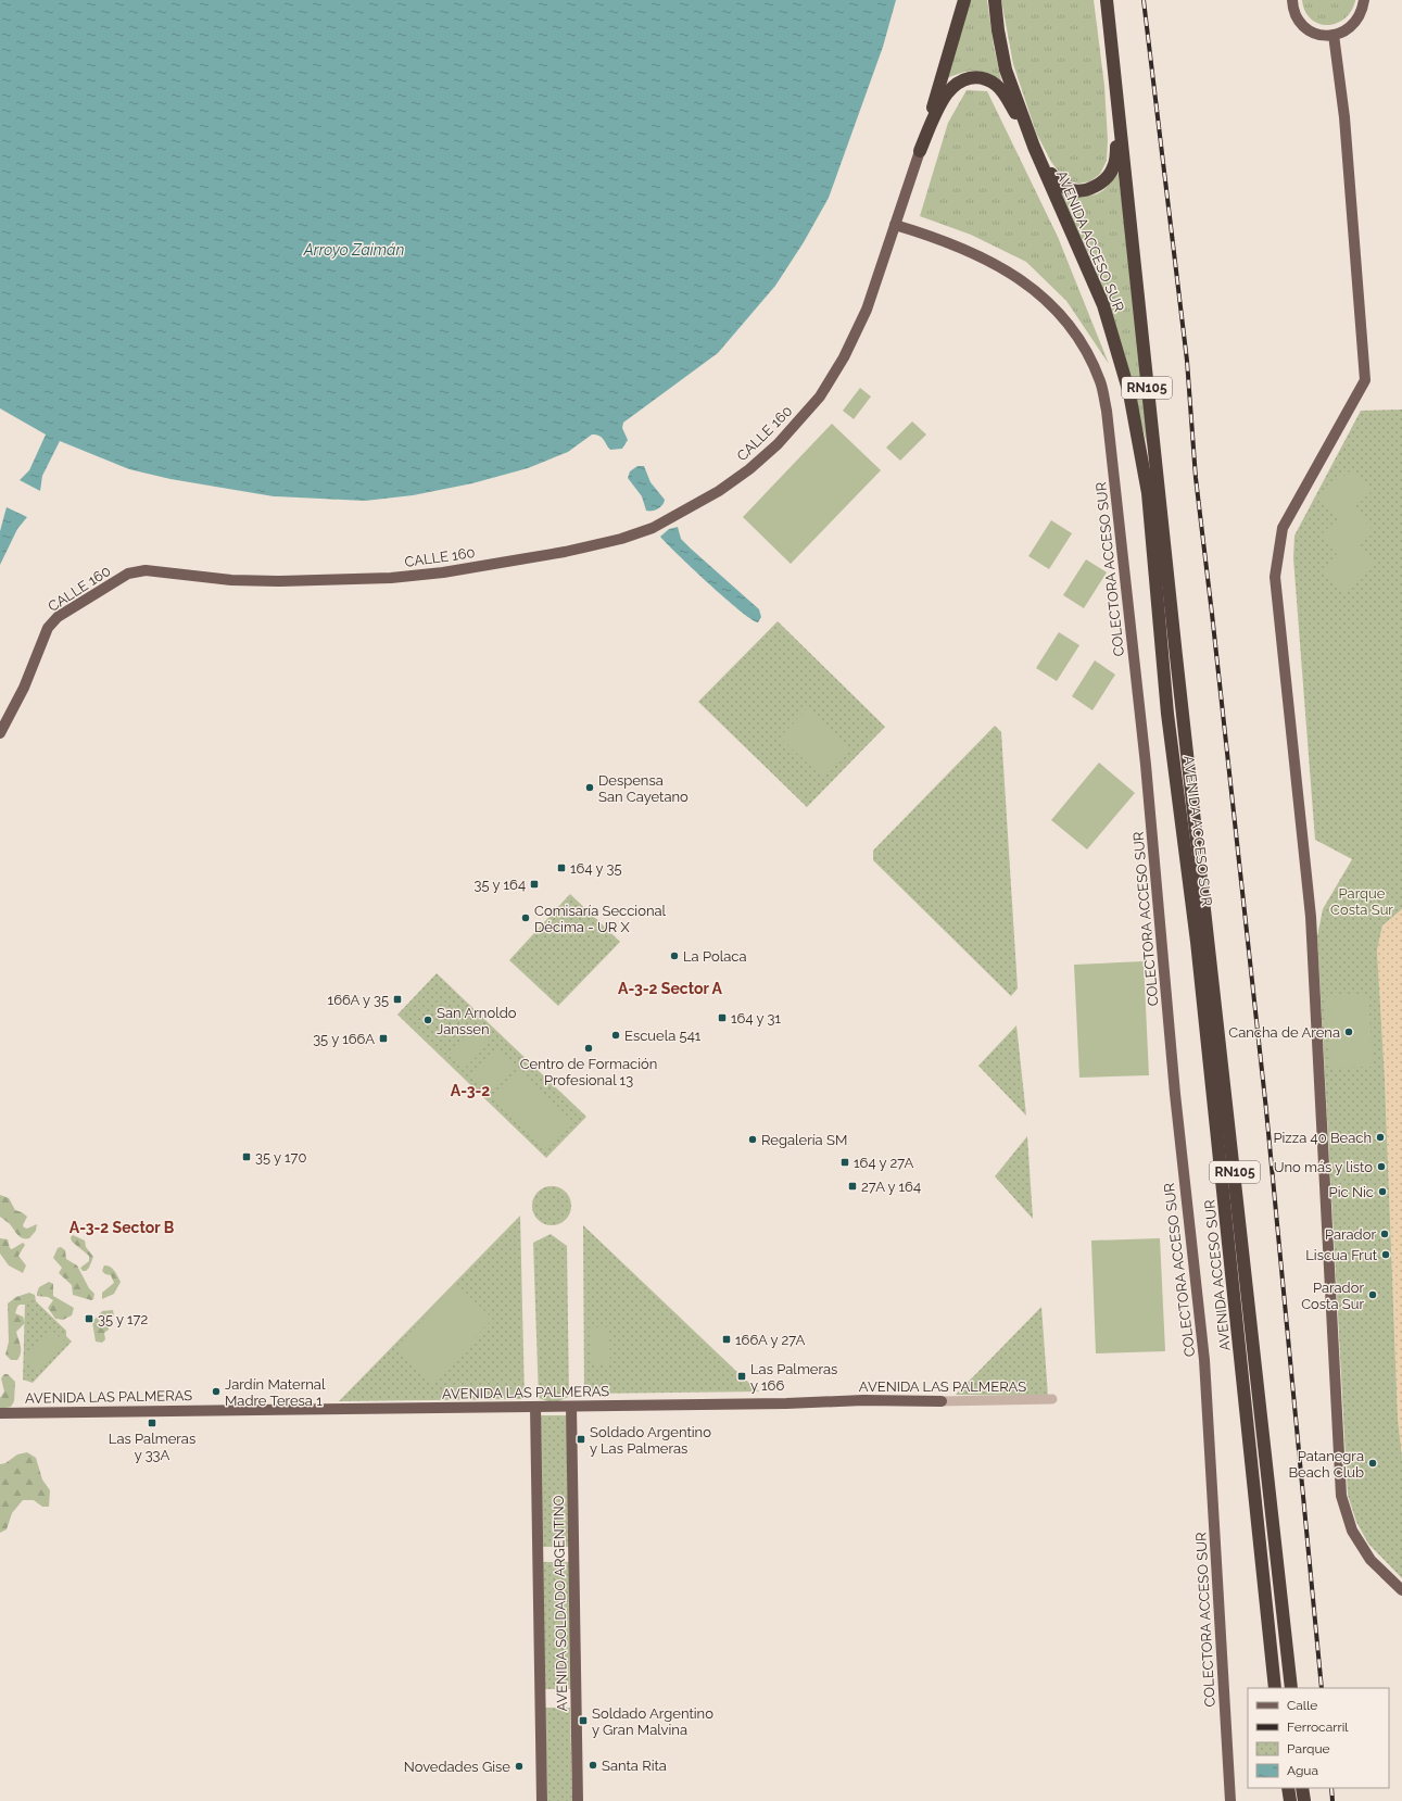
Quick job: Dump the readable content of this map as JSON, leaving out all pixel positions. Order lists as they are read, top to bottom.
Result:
{
  "streets": {
    "highway": ["AVENIDA ACCESO SUR", "RN105"],
    "main road": [
      "CALLE 160",
      "COLECTORA ACCESO SUR",
      "AVENIDA LAS PALMERAS",
      "AVENIDA SOLDADO ARGENTINO"
    ]
  },
  "crossings": [
    ["CALLE 160", "COLECTORA ACCESO SUR"],
    ["AVENIDA LAS PALMERAS", "AVENIDA SOLDADO ARGENTINO"]
  ],
  "districts": ["A-3-2 Sector A", "A-3-2", "A-3-2 Sector B"],
  "water": ["Arroyo Zaimán"],
  "parks": ["Parque Costa Sur"],
  "places": {
    "other": [
      "Despensa San Cayetano",
      "Comisaría Seccional Décima - UR X",
      "La Polaca",
      "San Arnoldo Janssen",
      "Cancha de Arena",
      "Escuela 541",
      "Centro de Formación Profesional 13",
      "Pizza 40 Beach",
      "Regalería SM",
      "Uno más y listo",
      "Pic Nic",
      "Parador",
      "Liscua Frut",
      "Parador Costa Sur",
      "Jardín Maternal Madre Teresa 1",
      "Patanegra Beach Club",
      "Santa Rita",
      "Novedades Gise"
    ],
    "transit": [
      "164 y 35",
      "35 y 164",
      "166A y 35",
      "164 y 31",
      "35 y 166A",
      "35 y 170",
      "164 y 27A",
      "27A y 164",
      "35 y 172",
      "166A y 27A",
      "Las Palmeras y 166",
      "Las Palmeras y 33A",
      "Soldado Argentino y Las Palmeras",
      "Soldado Argentino y Gran Malvina"
    ]
  },
  "legend": [
    "Calle",
    "Ferrocarril",
    "Parque",
    "Agua"
  ]
}
